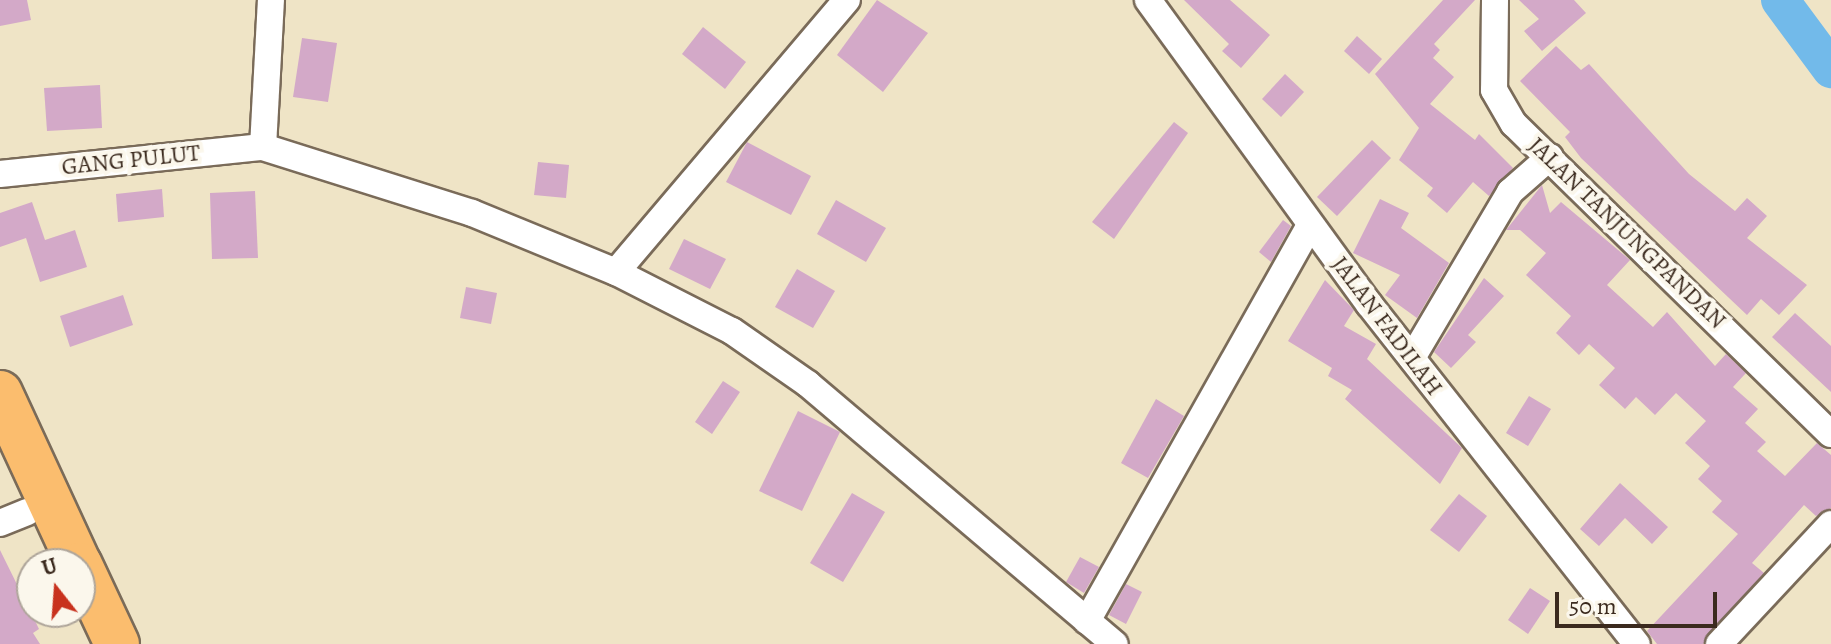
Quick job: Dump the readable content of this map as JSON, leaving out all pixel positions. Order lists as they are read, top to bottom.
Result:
{
  "streets": {
    "street": ["GANG PULUT", "JALAN TANJUNGPANDAN", "JALAN FADILAH"]
  },
  "scale_bar": "50 m",
  "north": "top"
}
